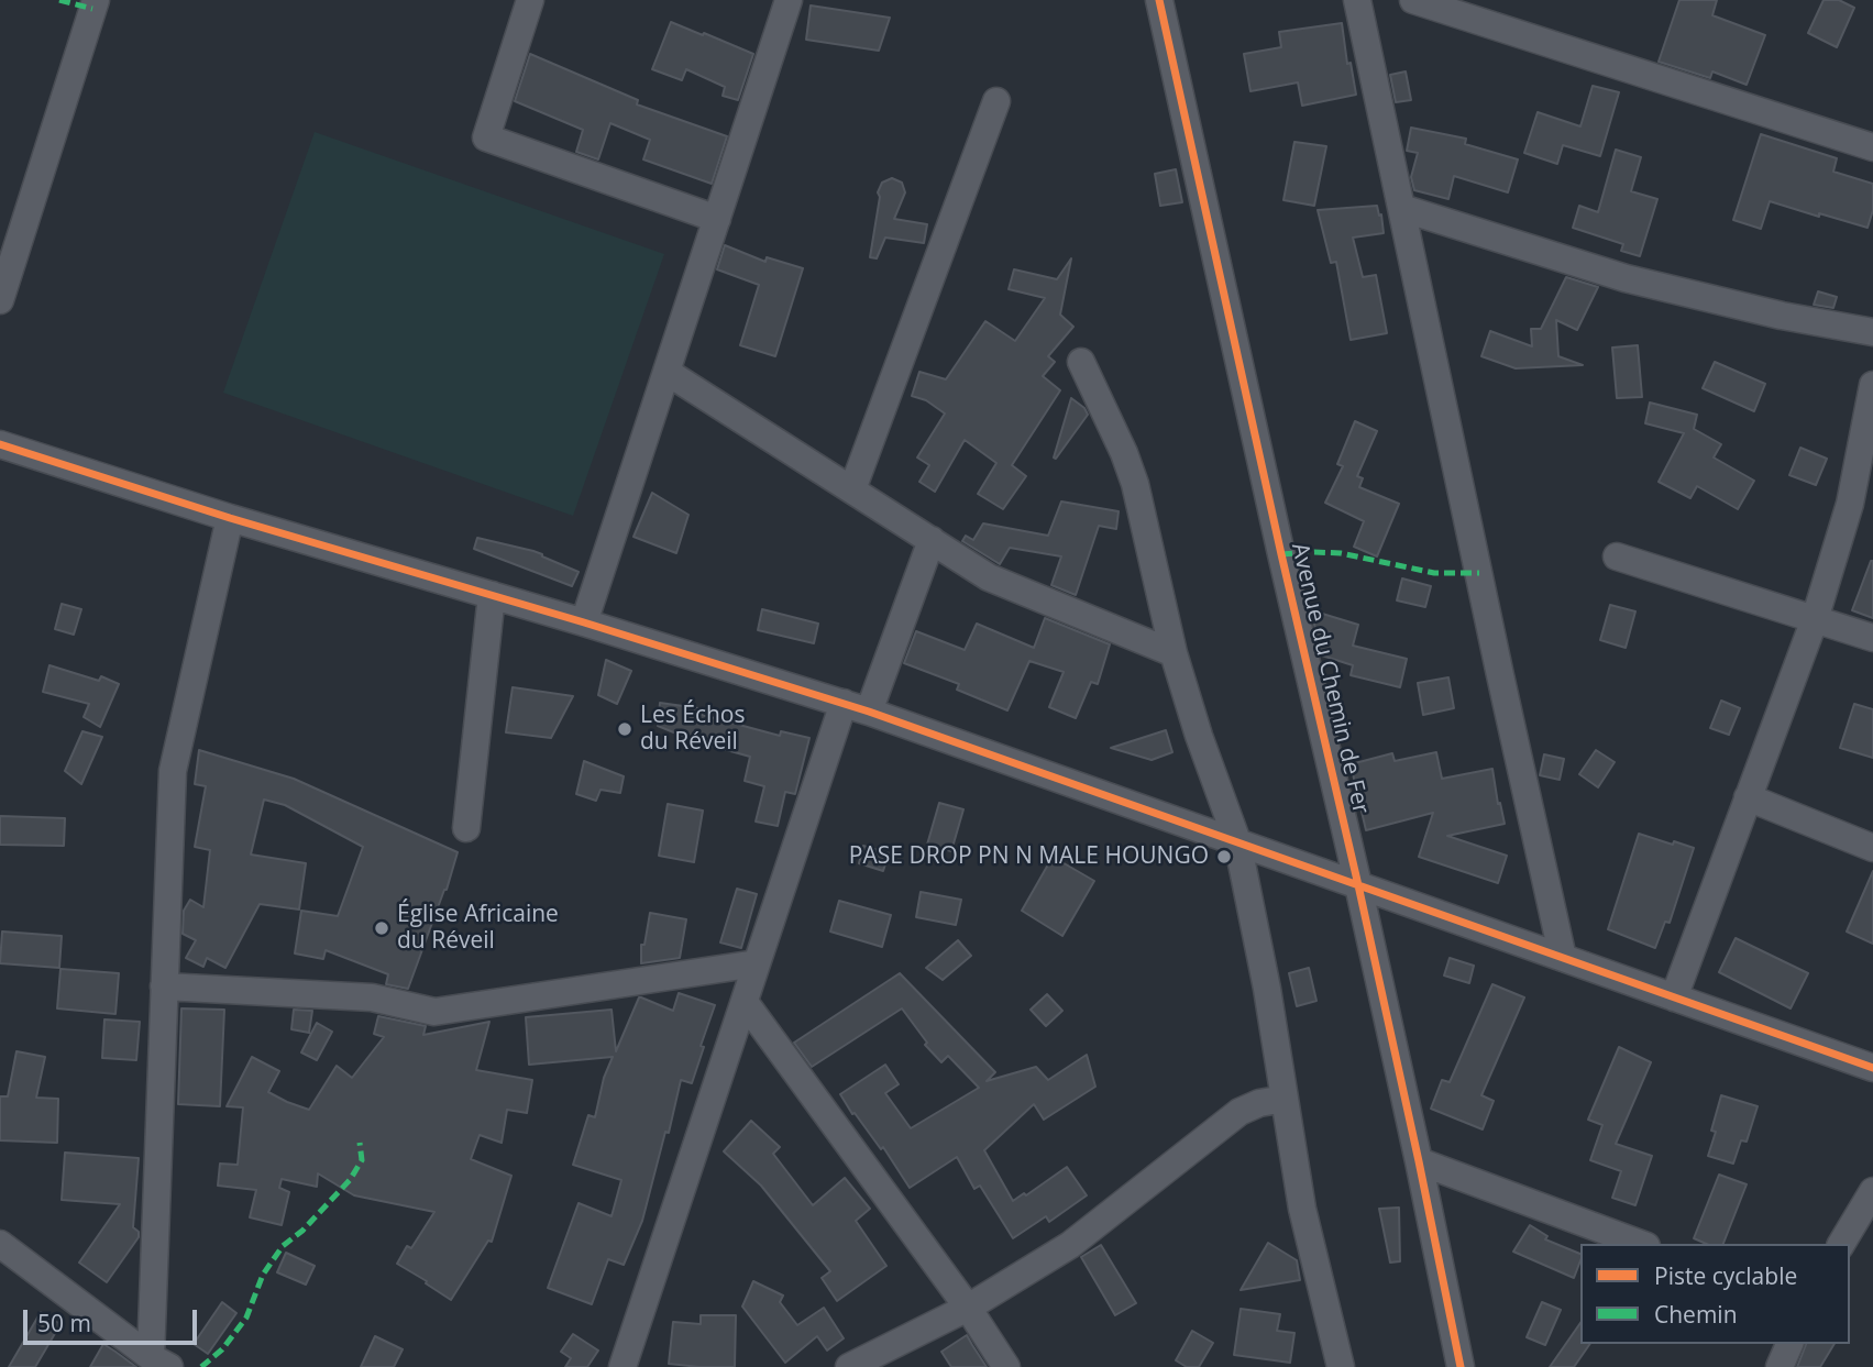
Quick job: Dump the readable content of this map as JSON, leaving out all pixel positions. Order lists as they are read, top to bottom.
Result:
{
  "streets": {
    "street": ["Avenue du Chemin de Fer"]
  },
  "places": ["Les Échos du Réveil", "PASE DROP PN N MALE HOUNGO", "Église Africaine du Réveil"],
  "legend": ["Piste cyclable", "Chemin"],
  "scale_bar": "50 m"
}
